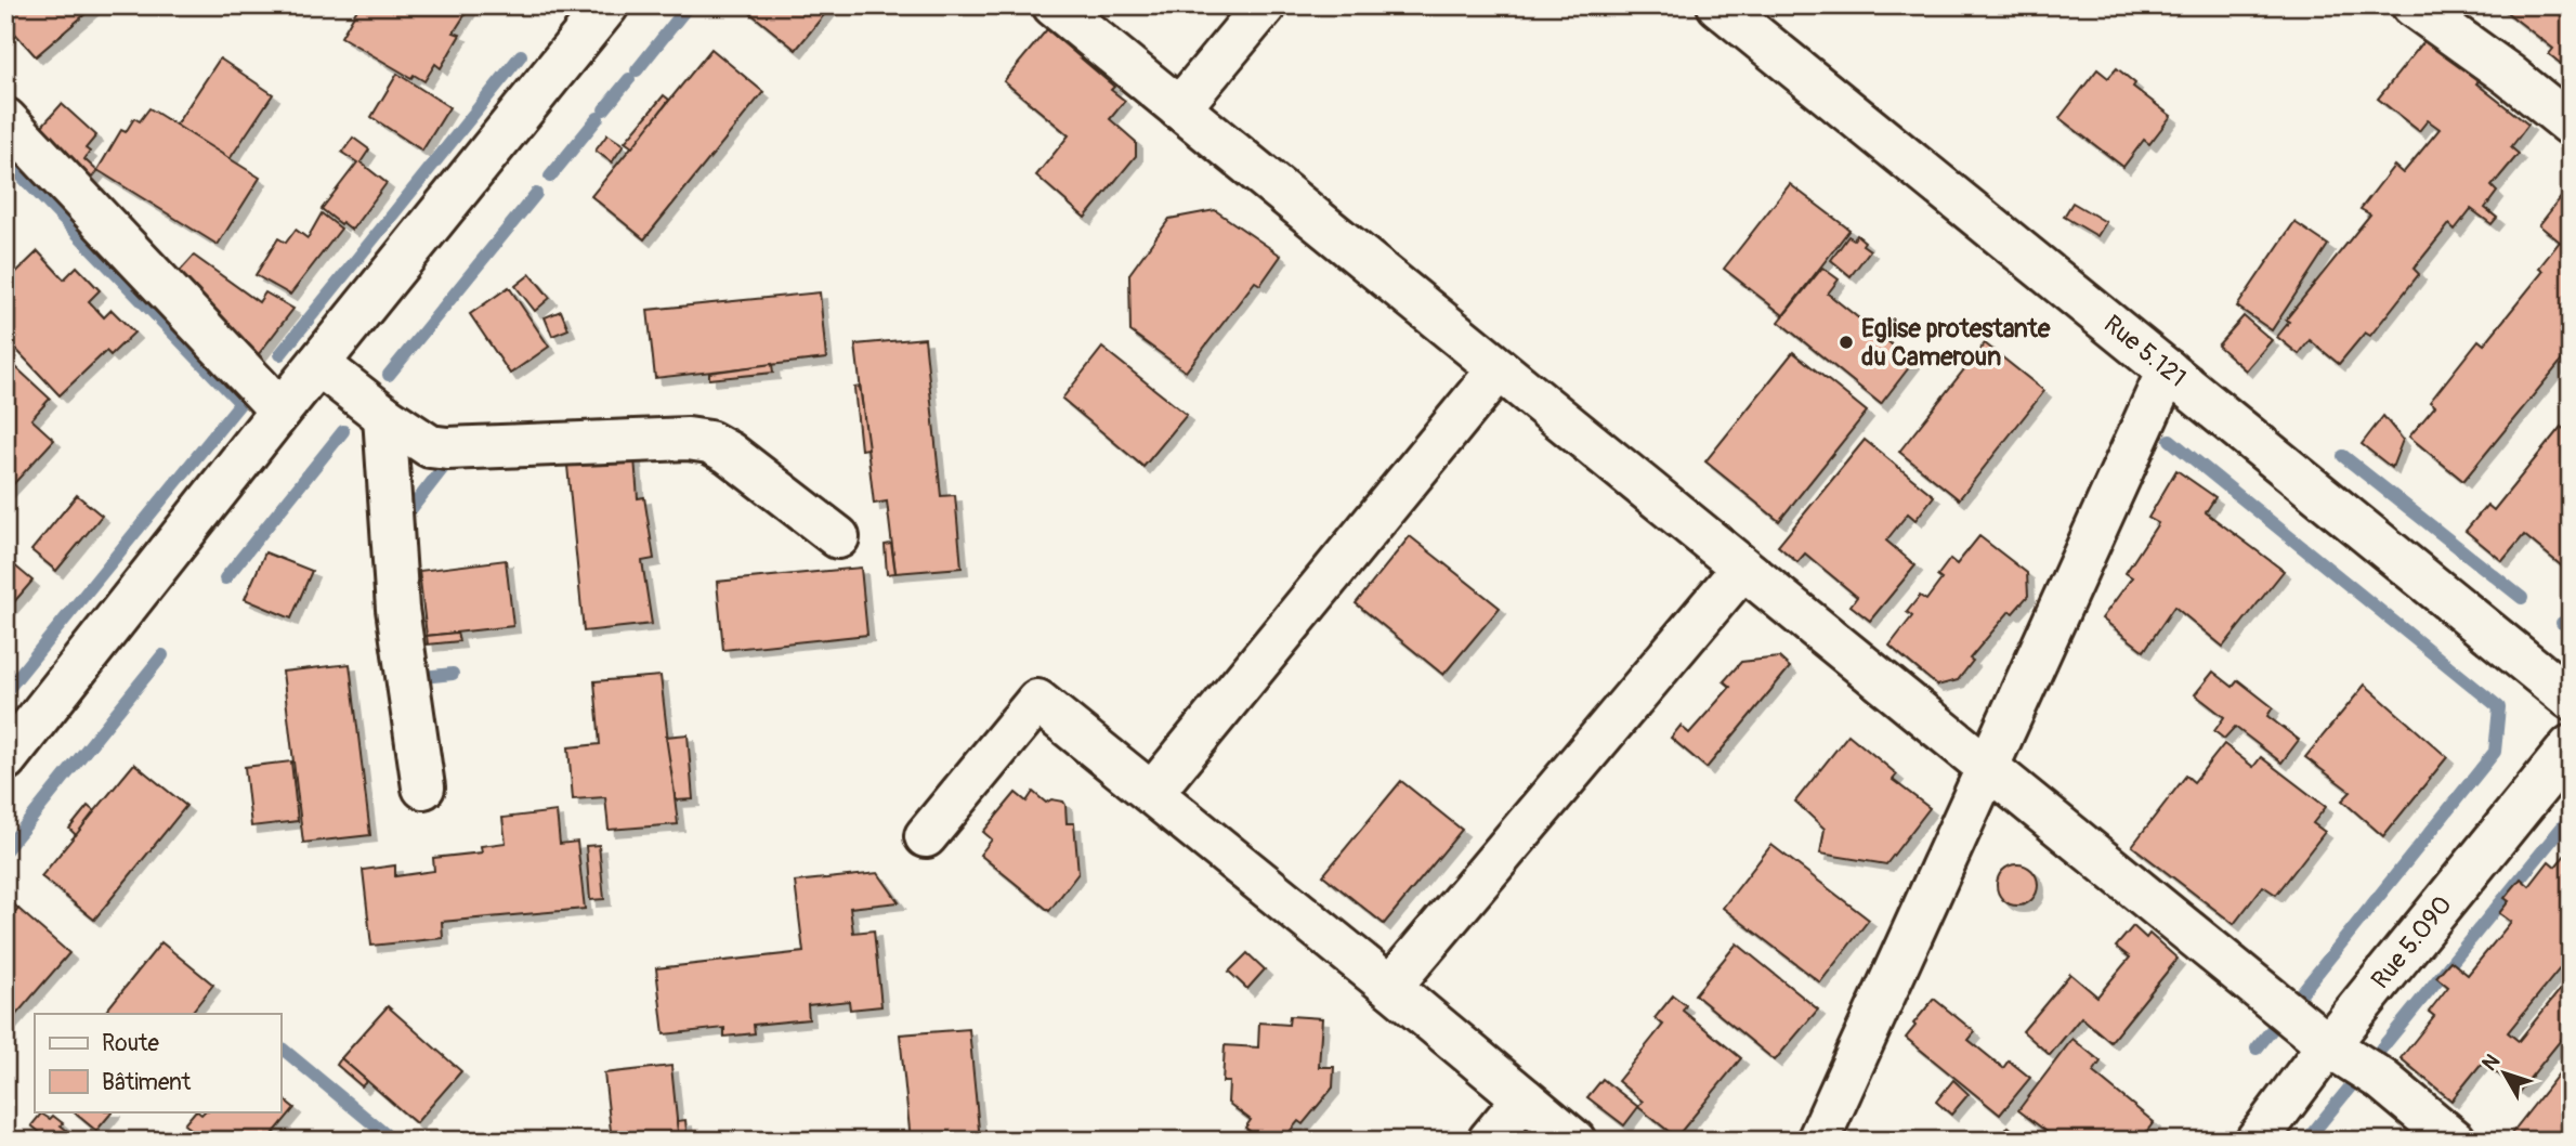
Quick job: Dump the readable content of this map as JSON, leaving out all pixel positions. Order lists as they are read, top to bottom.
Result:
{
  "streets": {
    "street": ["Rue 5.121", "Rue 5.090"]
  },
  "places": ["Eglise protestante du Cameroun"],
  "legend": ["Route", "Bâtiment"],
  "north": "top left"
}
